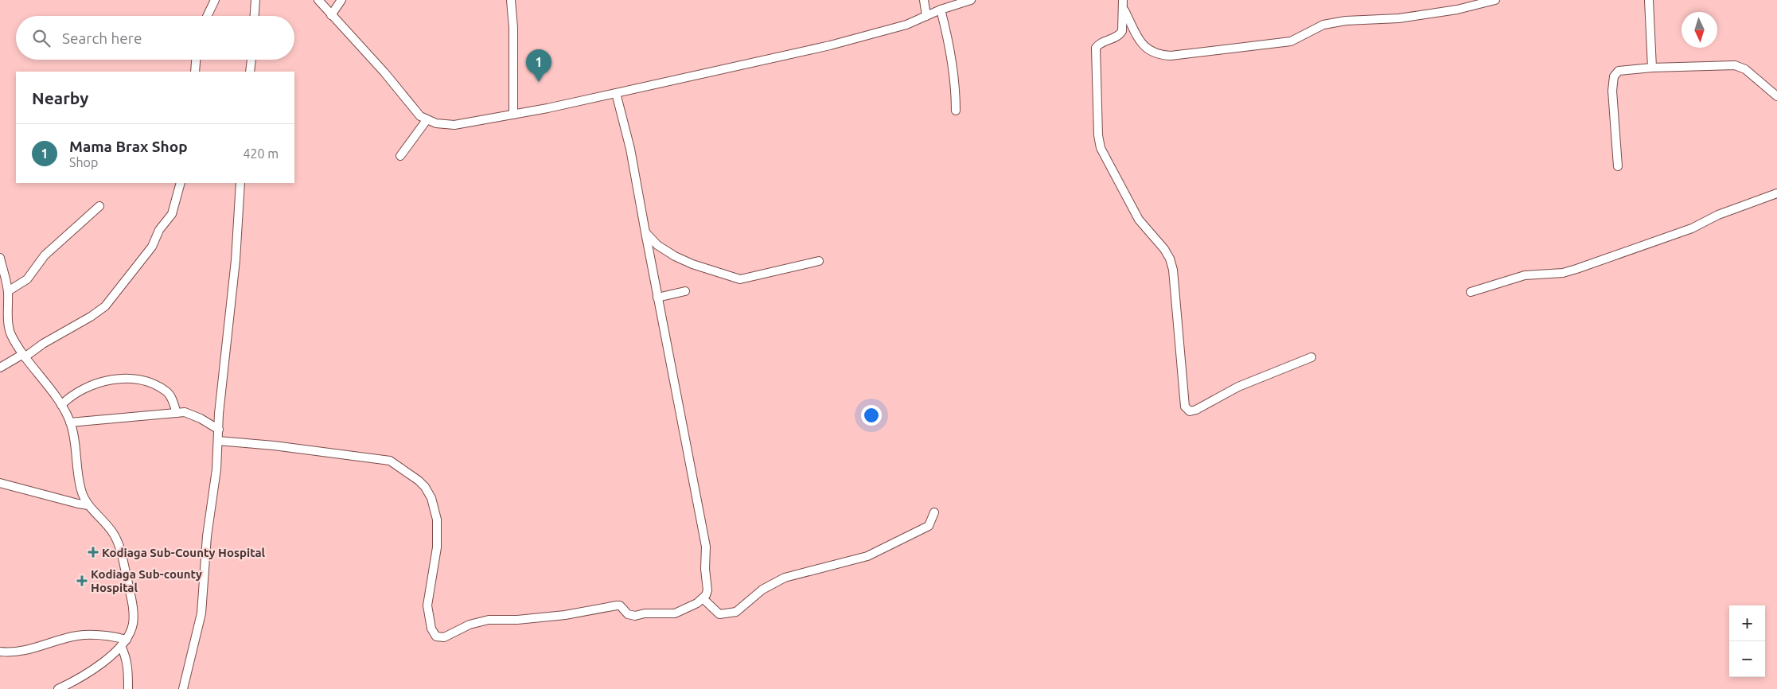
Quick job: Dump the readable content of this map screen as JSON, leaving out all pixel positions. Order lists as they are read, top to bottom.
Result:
{
  "places": {
    "health": ["Kodiaga Sub-County Hospital", "Kodiaga Sub-county Hospital"]
  },
  "north": "bottom",
  "page": {
    "search": "Search here",
    "pins": "1",
    "heading": "Nearby",
    "list": [
      {
        "mark": "1",
        "name": "Mama Brax Shop",
        "note": "Shop",
        "value": "420 m"
      }
    ],
    "map_buttons": ["+", "−"]
  }
}
